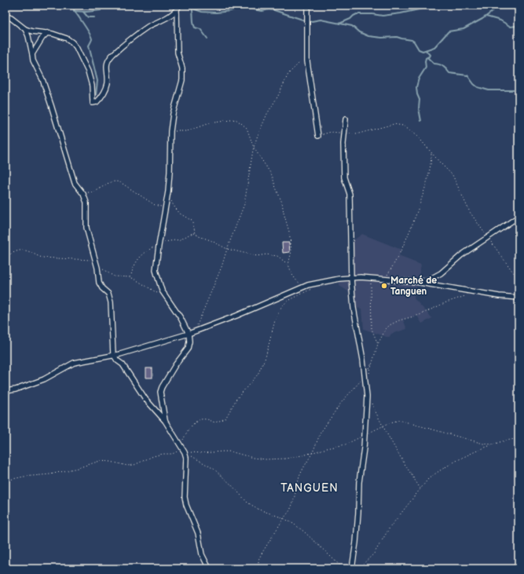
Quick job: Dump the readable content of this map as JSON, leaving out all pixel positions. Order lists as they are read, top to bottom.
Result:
{
  "districts": ["TANGUEN"],
  "places": ["Marché de Tanguen"]
}
